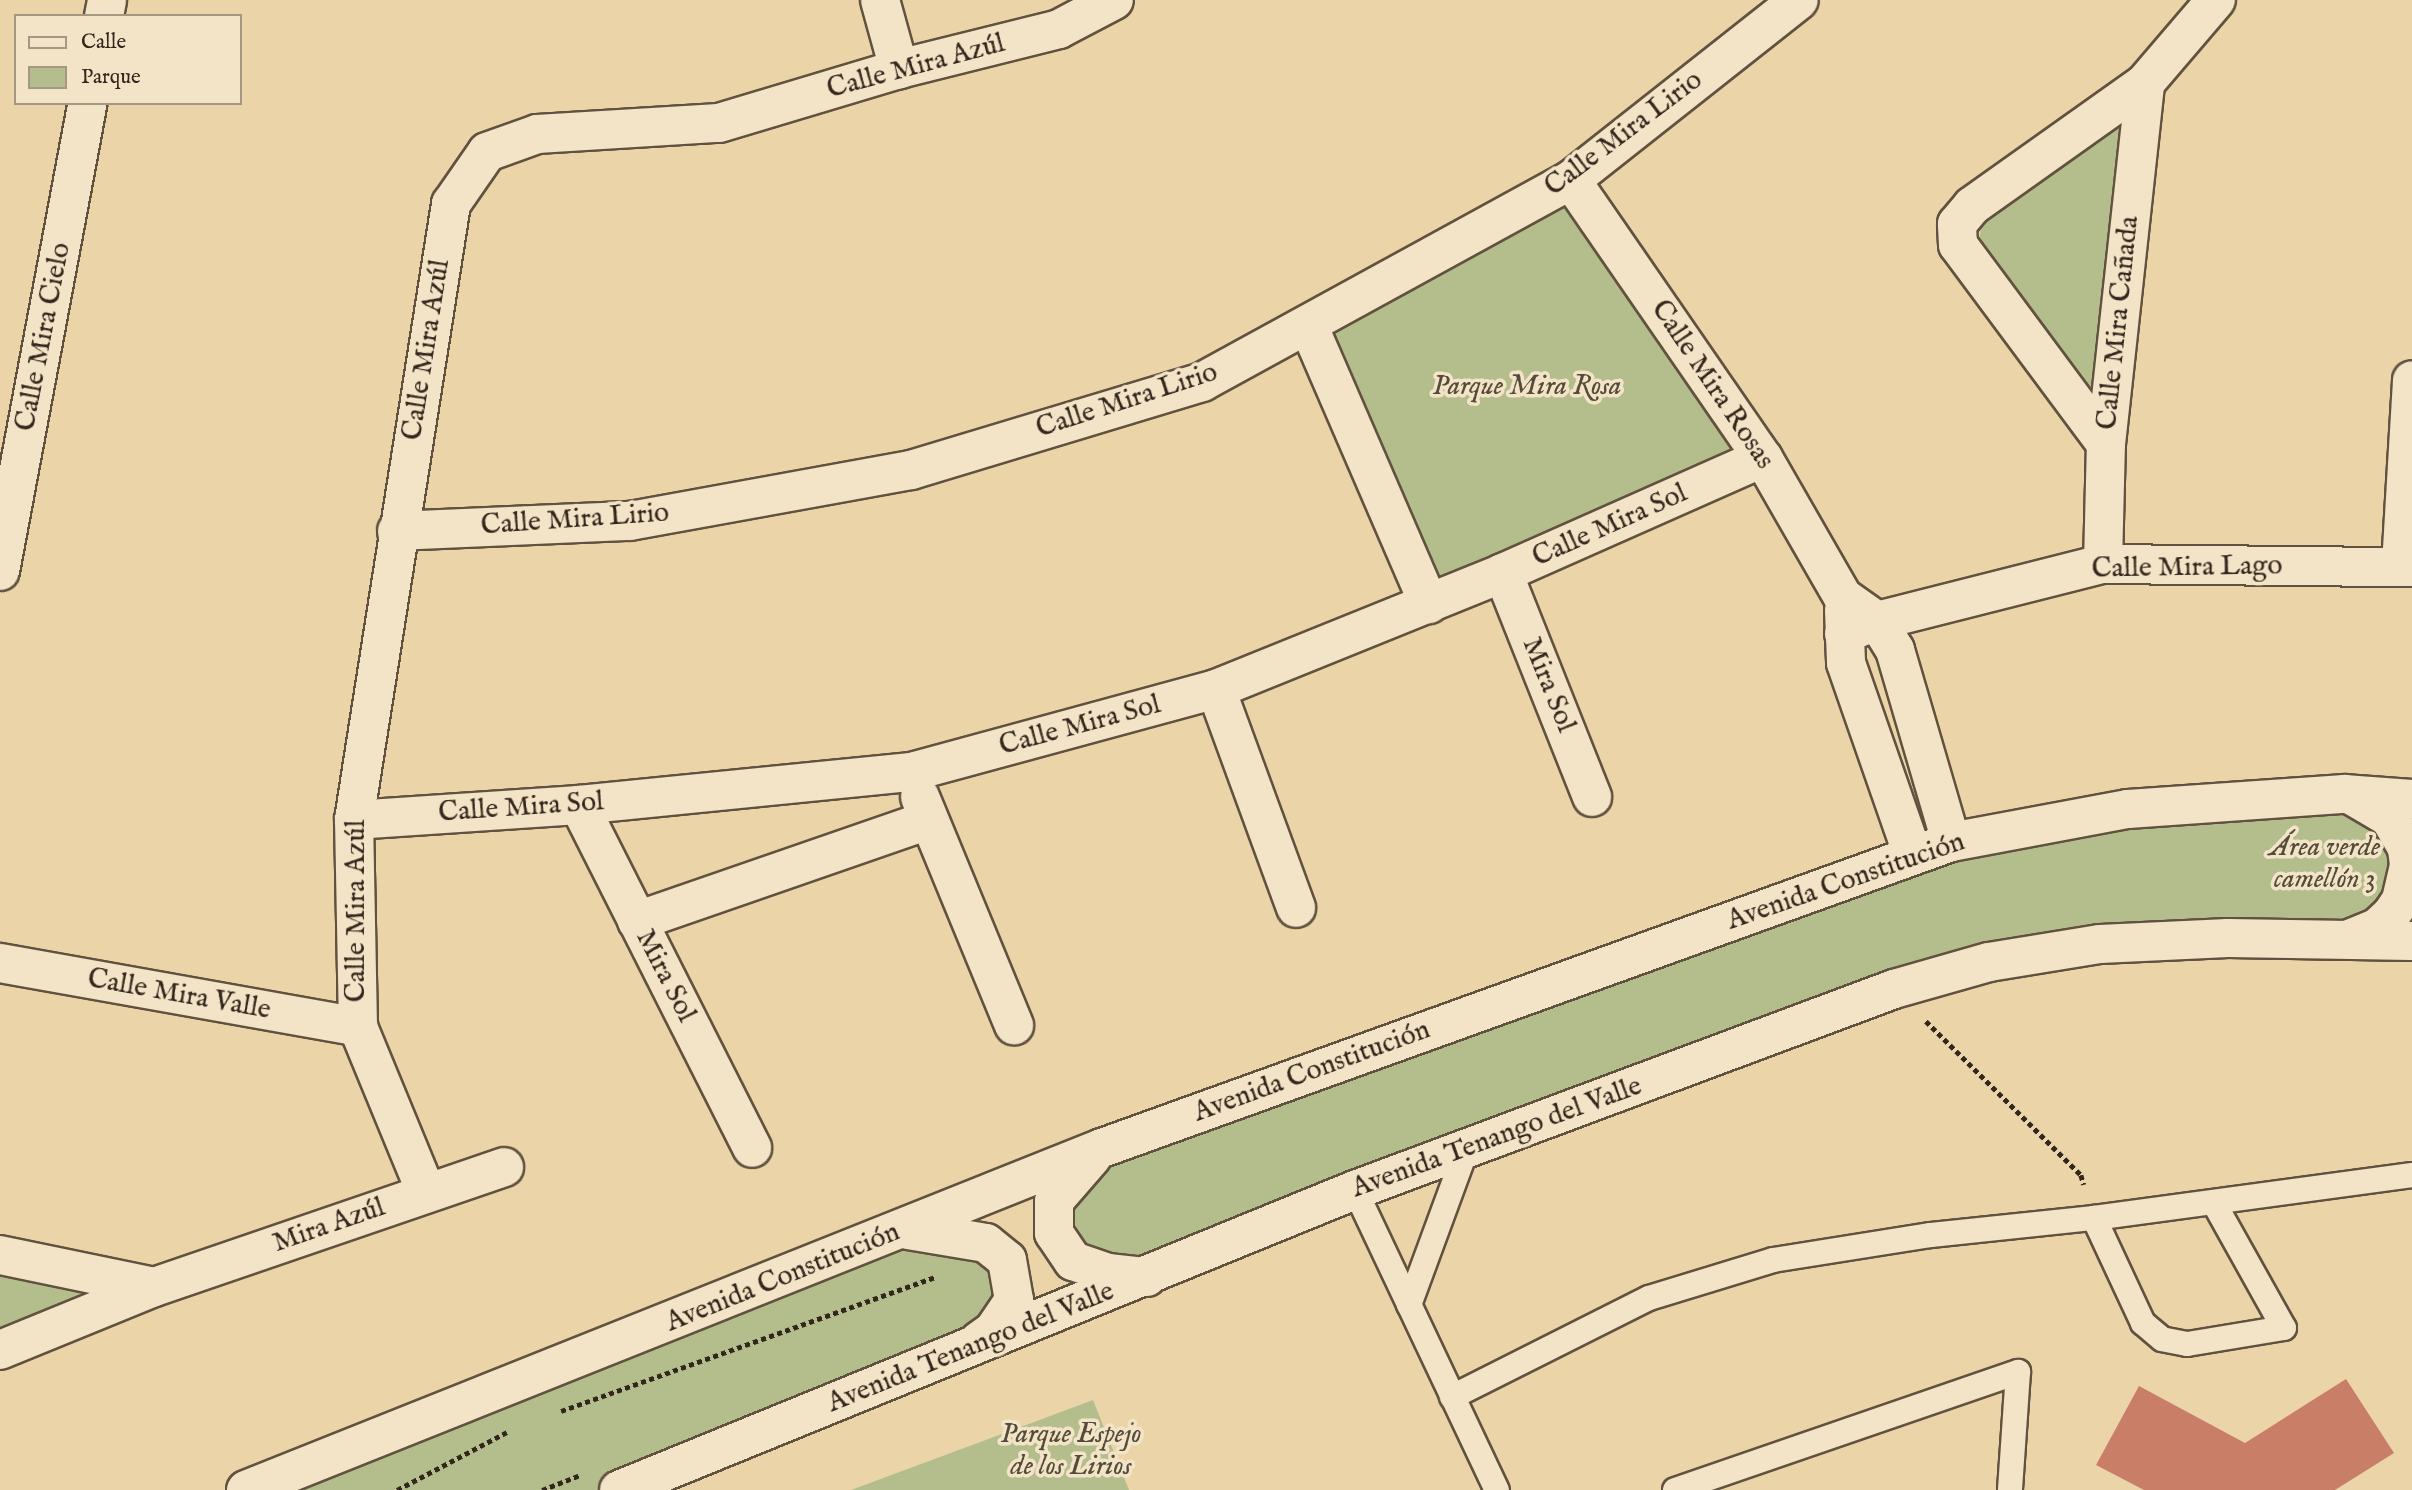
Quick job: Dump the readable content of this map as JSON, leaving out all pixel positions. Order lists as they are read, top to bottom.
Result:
{
  "streets": {
    "street": [
      "Calle Mira Azúl",
      "Calle Mira Lirio",
      "Calle Mira Cañada",
      "Calle Mira Cielo",
      "Calle Mira Rosas",
      "Calle Mira Sol",
      "Calle Mira Lago",
      "Mira Sol",
      "Avenida Constitución",
      "Calle Mira Valle",
      "Avenida Tenango del Valle",
      "Mira Azúl"
    ]
  },
  "crossings": [
    ["Calle Mira Azúl", "Calle Mira Lirio"],
    ["Calle Mira Azúl", "Calle Mira Sol"],
    ["Calle Mira Azúl", "Calle Mira Valle"],
    ["Calle Mira Azúl", "Mira Azúl"],
    ["Calle Mira Lirio", "Calle Mira Rosas"],
    ["Calle Mira Cañada", "Calle Mira Lago"],
    ["Calle Mira Rosas", "Calle Mira Sol"],
    ["Calle Mira Rosas", "Calle Mira Lago"],
    ["Calle Mira Rosas", "Avenida Constitución"],
    ["Calle Mira Sol", "Mira Sol"]
  ],
  "parks": ["Parque Mira Rosa", "Área verde camellón 3", "Parque Espejo de los Lirios"],
  "legend": ["Calle", "Parque"]
}
